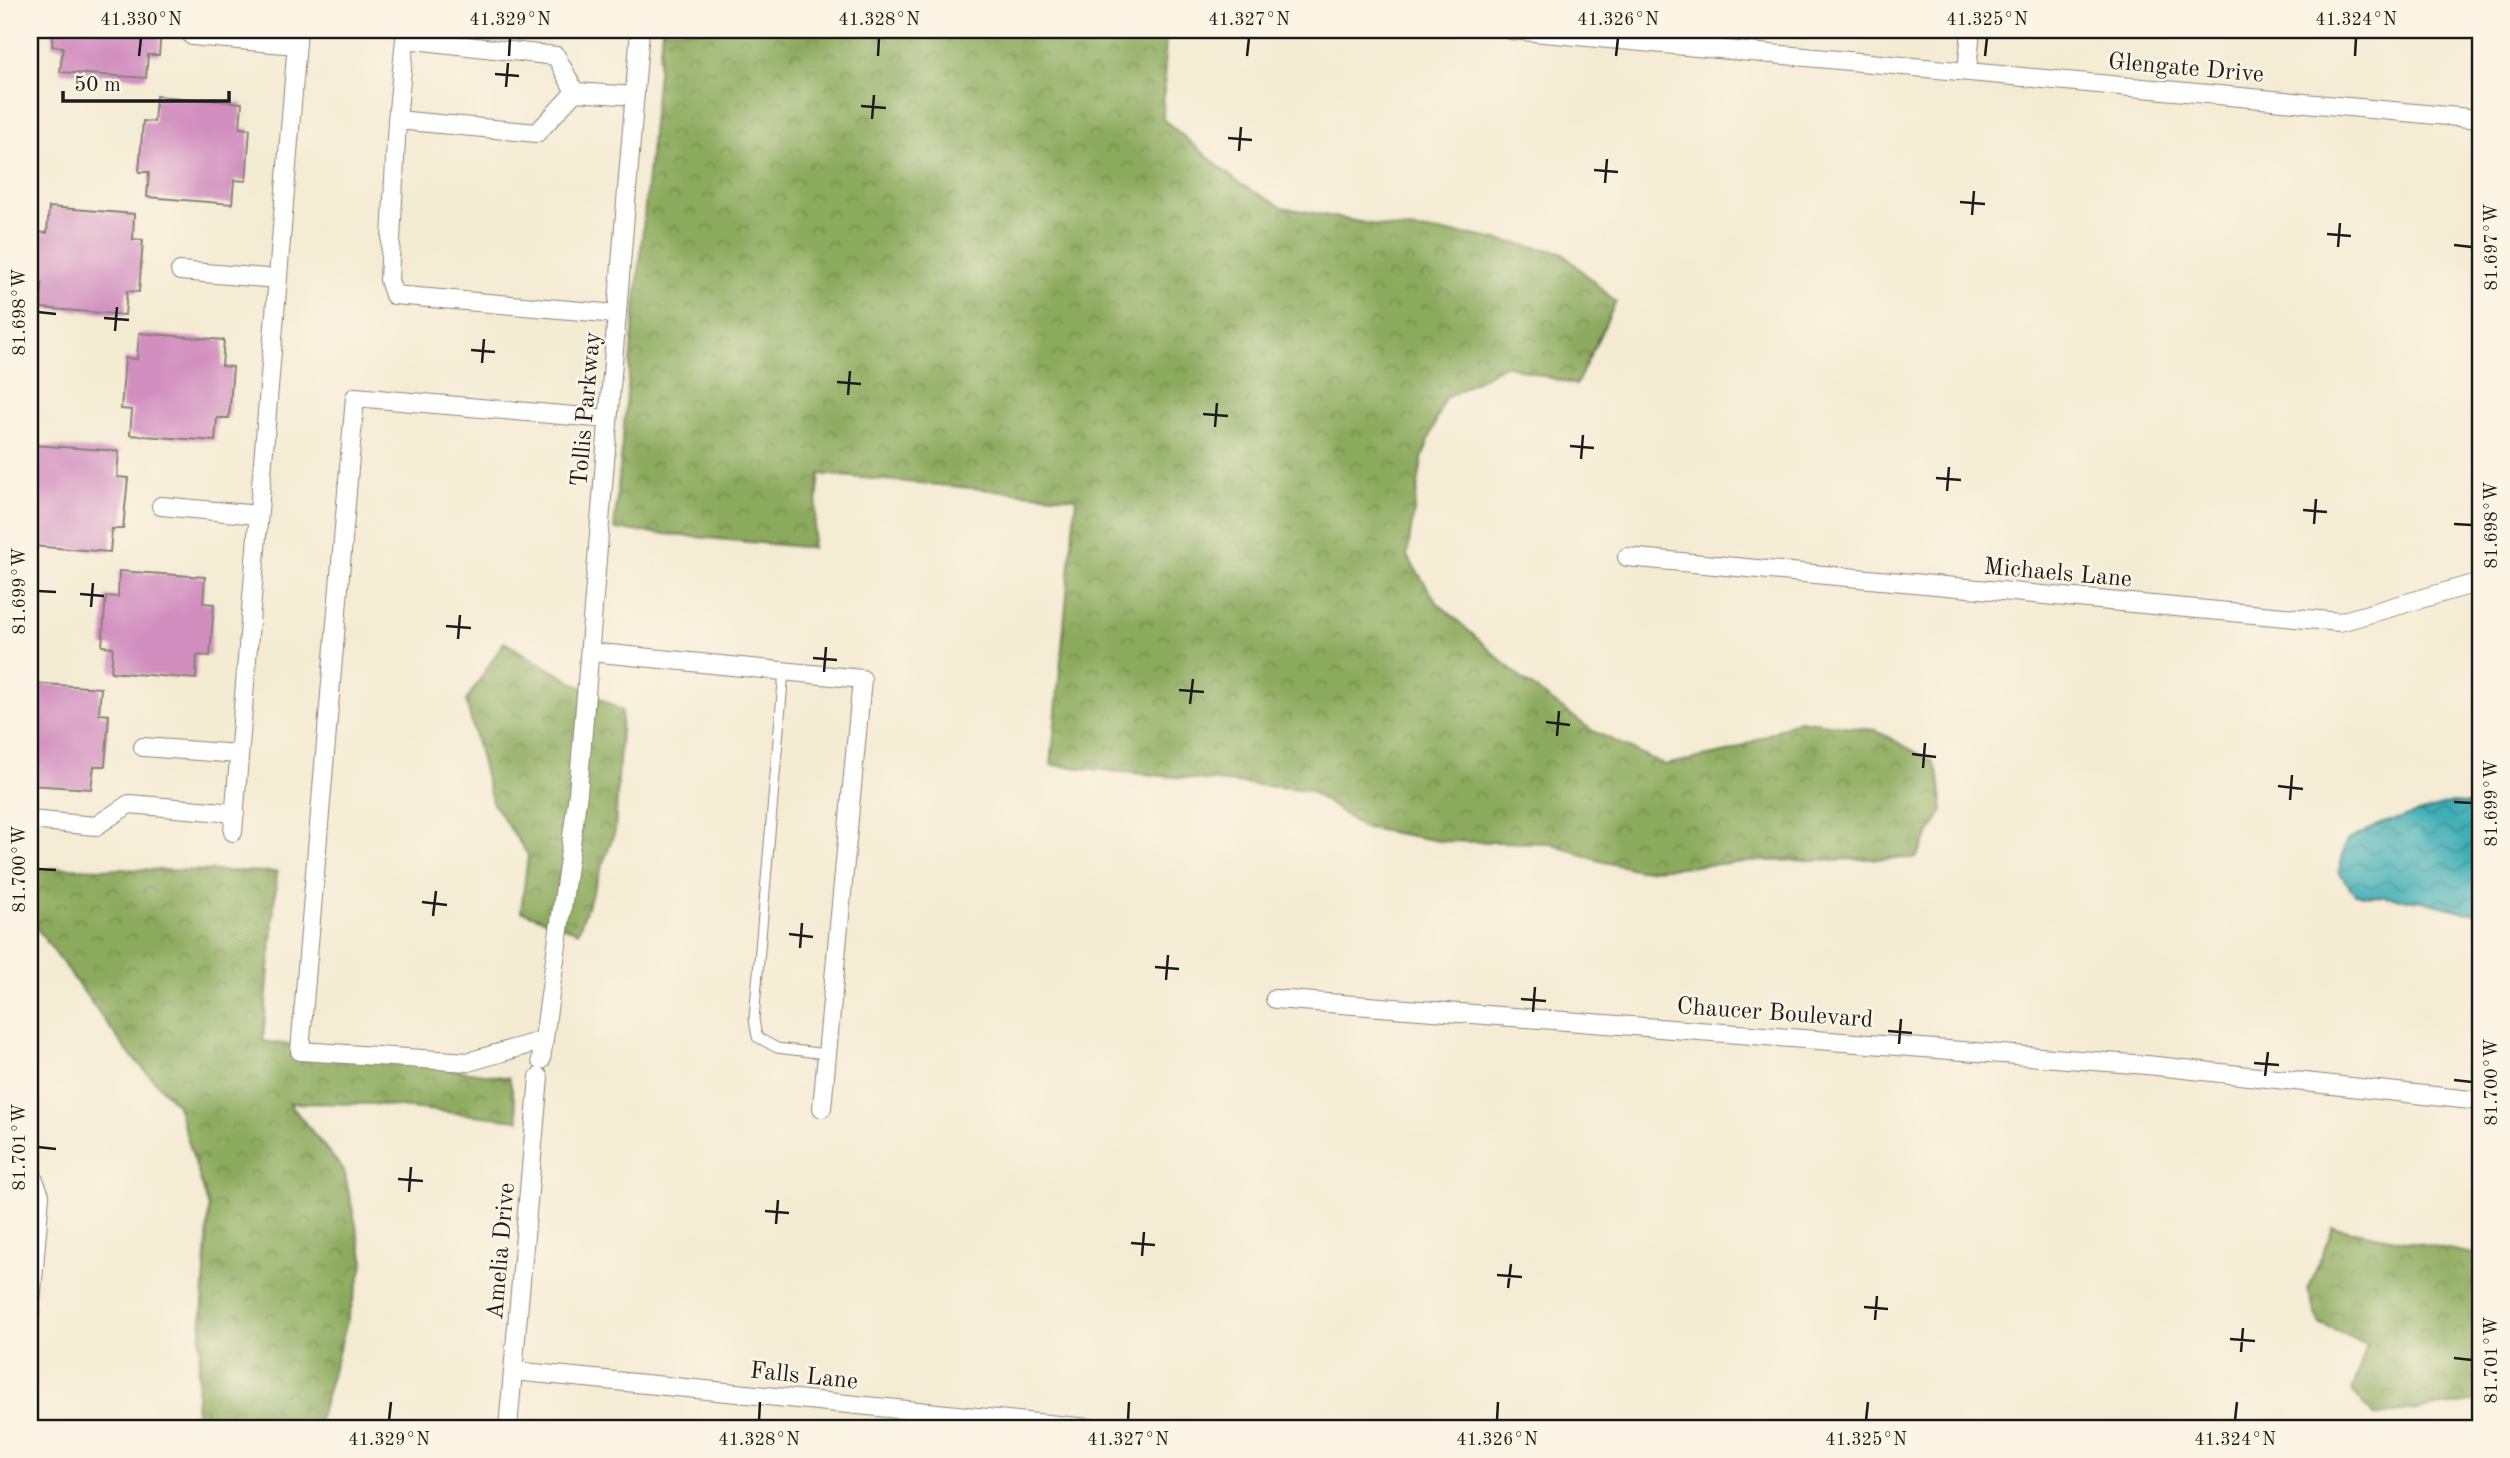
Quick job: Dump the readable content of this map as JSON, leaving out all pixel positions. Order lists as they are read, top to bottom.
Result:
{
  "streets": {
    "street": [
      "Glengate Drive",
      "Tollis Parkway",
      "Michaels Lane",
      "Chaucer Boulevard",
      "Amelia Drive",
      "Falls Lane"
    ]
  },
  "crossings": [
    ["Tollis Parkway", "Amelia Drive"],
    ["Amelia Drive", "Falls Lane"]
  ],
  "scale_bar": "50 m",
  "coordinates": [
    "41.330°N",
    "41.329°N",
    "41.328°N",
    "41.327°N",
    "41.326°N",
    "41.325°N",
    "41.324°N",
    "81.697°W",
    "81.698°W",
    "81.699°W",
    "81.700°W",
    "81.701°W"
  ]
}
